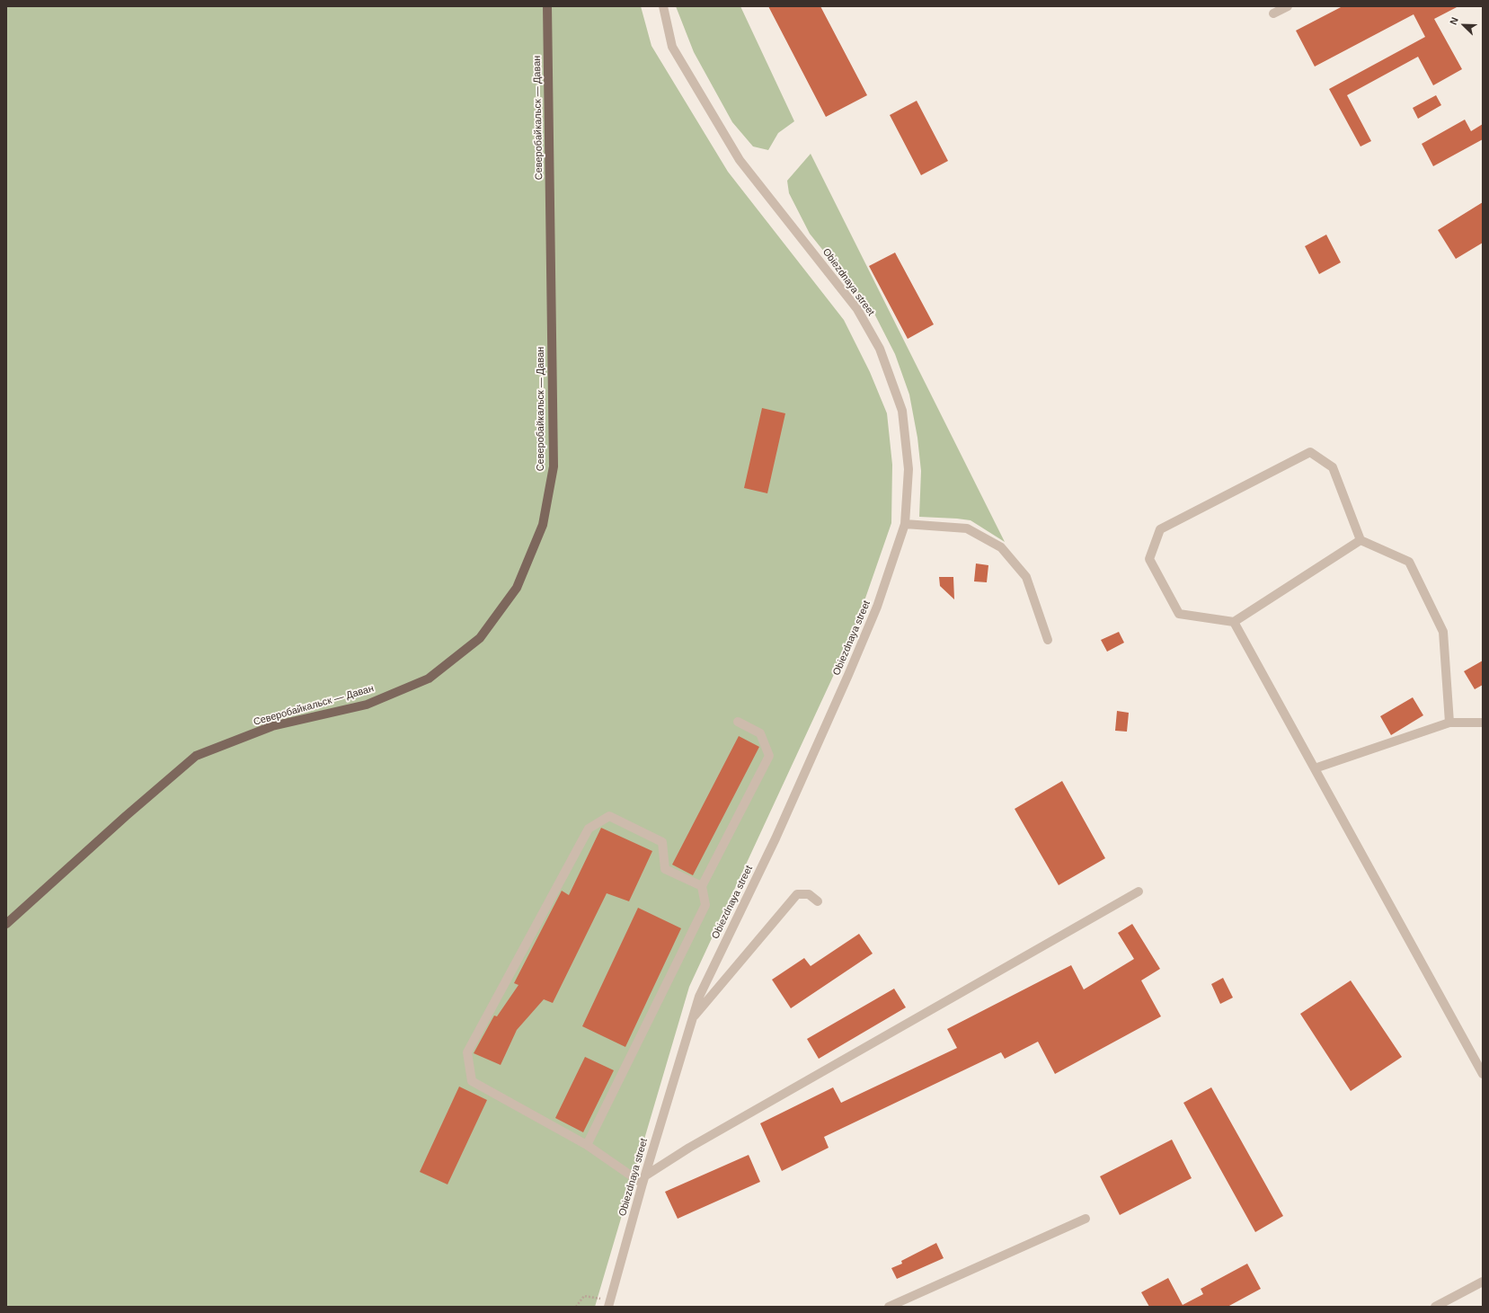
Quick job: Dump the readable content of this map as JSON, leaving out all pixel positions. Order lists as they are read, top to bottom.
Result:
{
  "streets": {
    "main road": ["Северобайкальск — Даван"],
    "street": ["Obiezdnaya street"]
  },
  "north": "top left"
}
